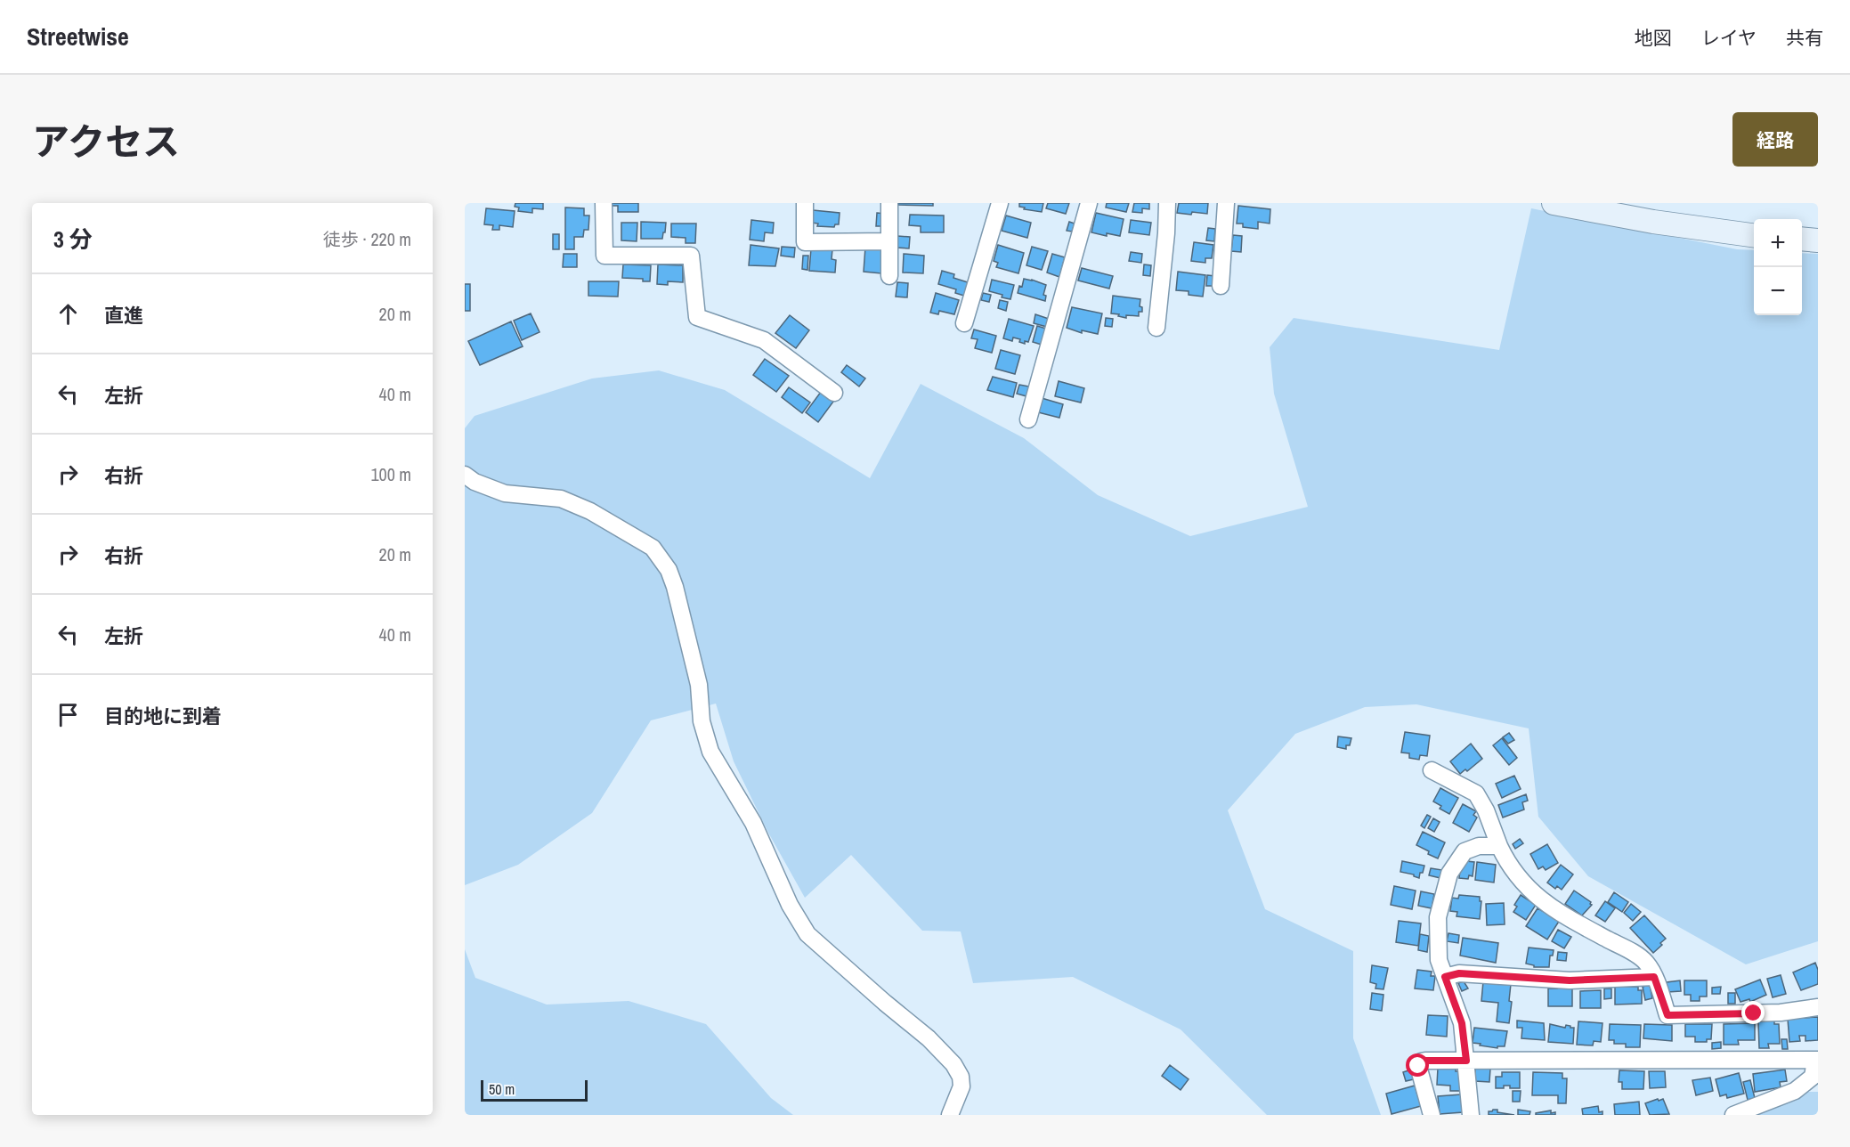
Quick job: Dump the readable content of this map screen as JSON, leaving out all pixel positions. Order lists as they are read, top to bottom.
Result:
{
  "scale_bar": "50 m",
  "page": {
    "header": "Streetwise",
    "nav": ["地図", "レイヤ", "共有"],
    "title": "アクセス",
    "buttons": "経路",
    "heading": ["3 分", "徒歩 · 220 m"],
    "map_buttons": ["+", "−"],
    "list": [
      ["直進", "20 m"],
      ["左折", "40 m"],
      ["右折", "100 m"],
      ["右折", "20 m"],
      ["左折", "40 m"],
      "目的地に到着"
    ],
    "scale": "50 m"
  }
}
